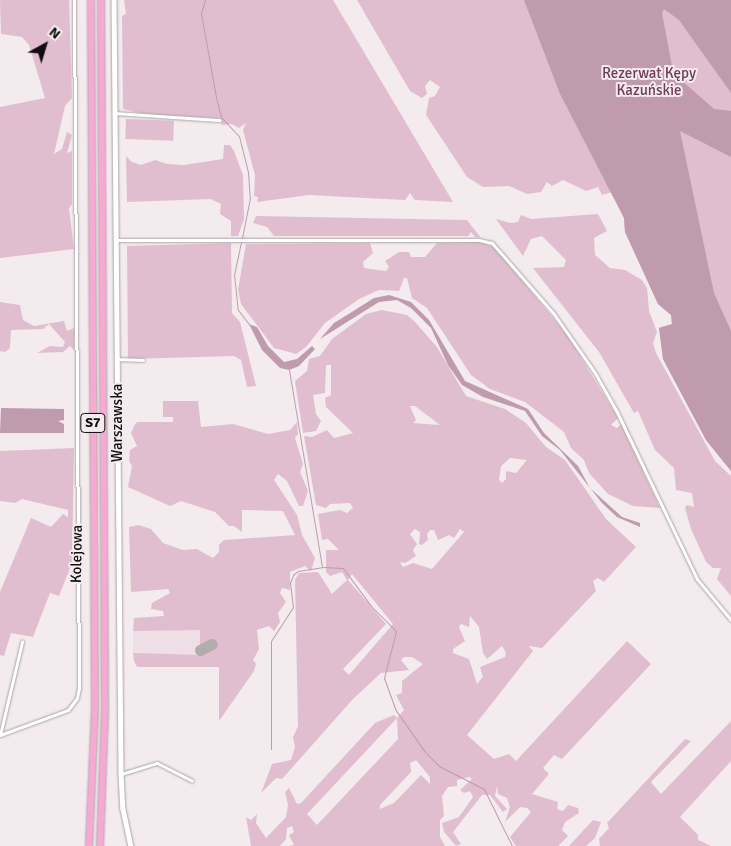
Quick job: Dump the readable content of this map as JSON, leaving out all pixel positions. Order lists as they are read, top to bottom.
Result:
{
  "streets": {
    "highway": ["S7"],
    "street": ["Warszawska", "Kolejowa"]
  },
  "parks": ["Rezerwat Kępy Kazuńskie"],
  "north": "top right"
}
